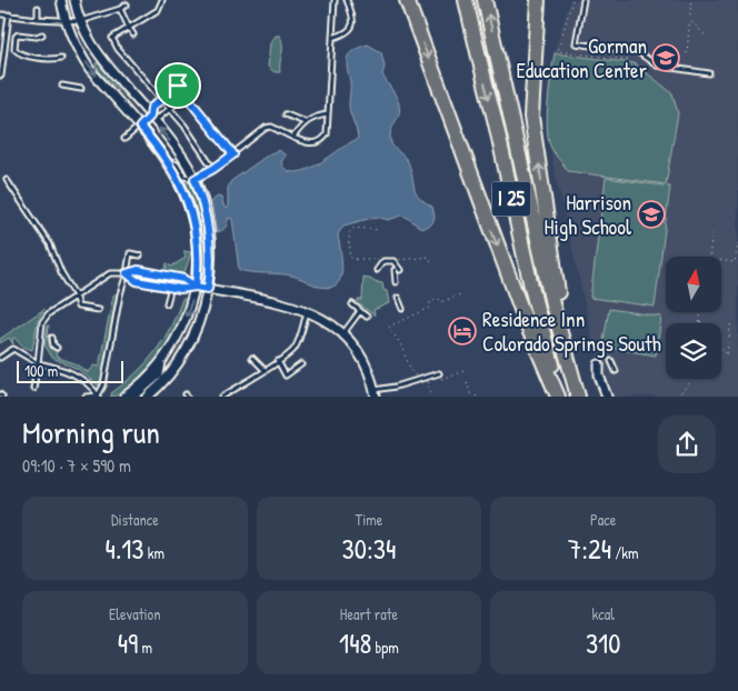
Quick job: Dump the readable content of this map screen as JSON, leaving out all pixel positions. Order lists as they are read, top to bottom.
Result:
{
  "streets": {
    "highway": ["I 25"]
  },
  "places": {
    "school or university": ["Gorman Education Center", "Harrison High School"],
    "hotel": ["Residence Inn Colorado Springs South"]
  },
  "scale_bar": "100 m",
  "north": "top",
  "page": {
    "scale": "100 m",
    "heading": ["Morning run", "09:10 · 7 × 590 m"],
    "stats": [
      ["Distance", "4.13 km"],
      ["Time", "30:34"],
      ["Pace", "7:24 /km"],
      ["Elevation", "49 m"],
      ["Heart rate", "148 bpm"],
      ["kcal", "310"]
    ]
  }
}
